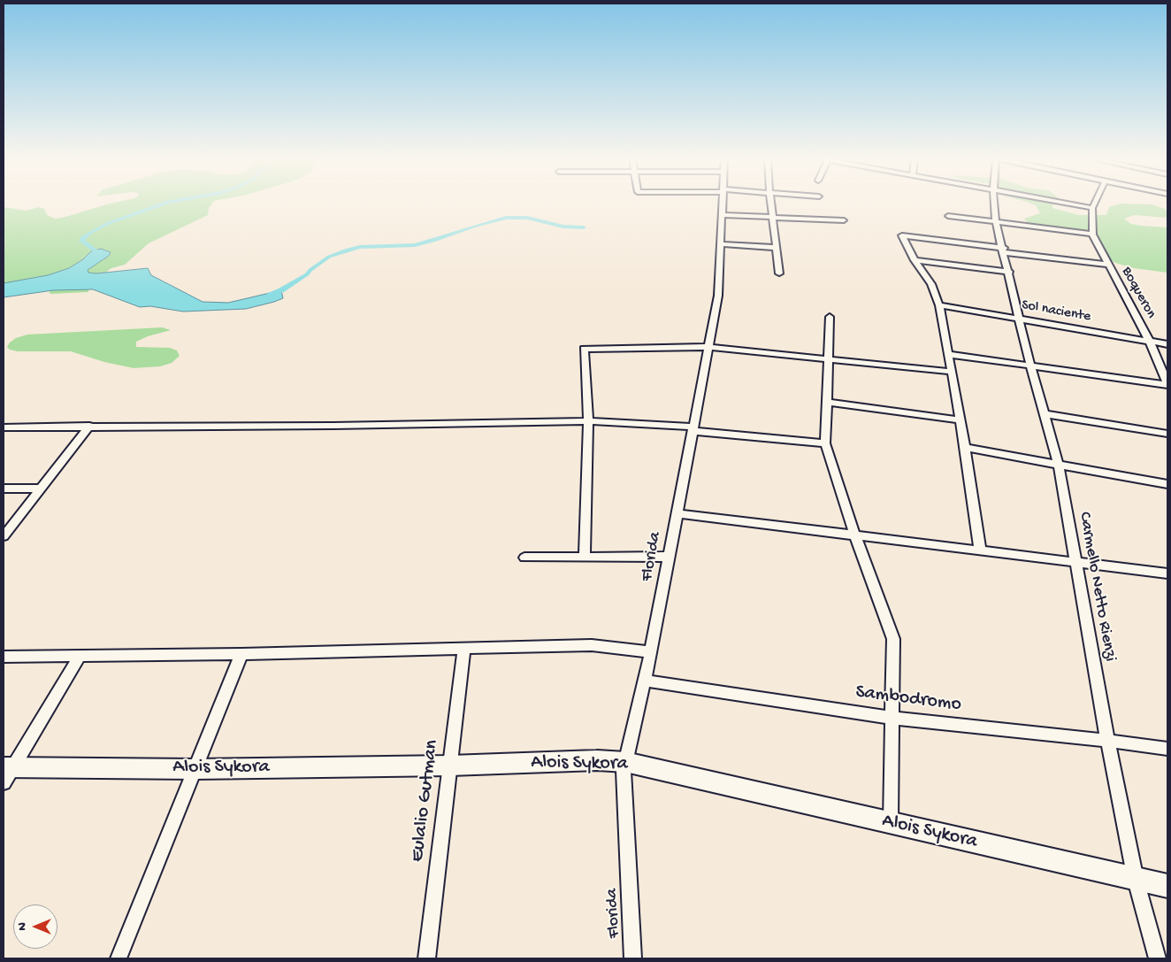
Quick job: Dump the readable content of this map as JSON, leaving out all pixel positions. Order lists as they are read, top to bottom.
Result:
{
  "streets": {
    "street": [
      "Boqueron",
      "Sol naciente",
      "Florida",
      "Carmello Netto Rienzi",
      "Sambodromo",
      "Alois Sykora",
      "Eulalio Gutman"
    ]
  },
  "crossings": [
    ["Boqueron", "Sol naciente"],
    ["Sol naciente", "Carmello Netto Rienzi"],
    ["Florida", "Sambodromo"],
    ["Florida", "Alois Sykora"],
    ["Carmello Netto Rienzi", "Sambodromo"],
    ["Carmello Netto Rienzi", "Alois Sykora"],
    ["Alois Sykora", "Eulalio Gutman"]
  ],
  "north": "left"
}
